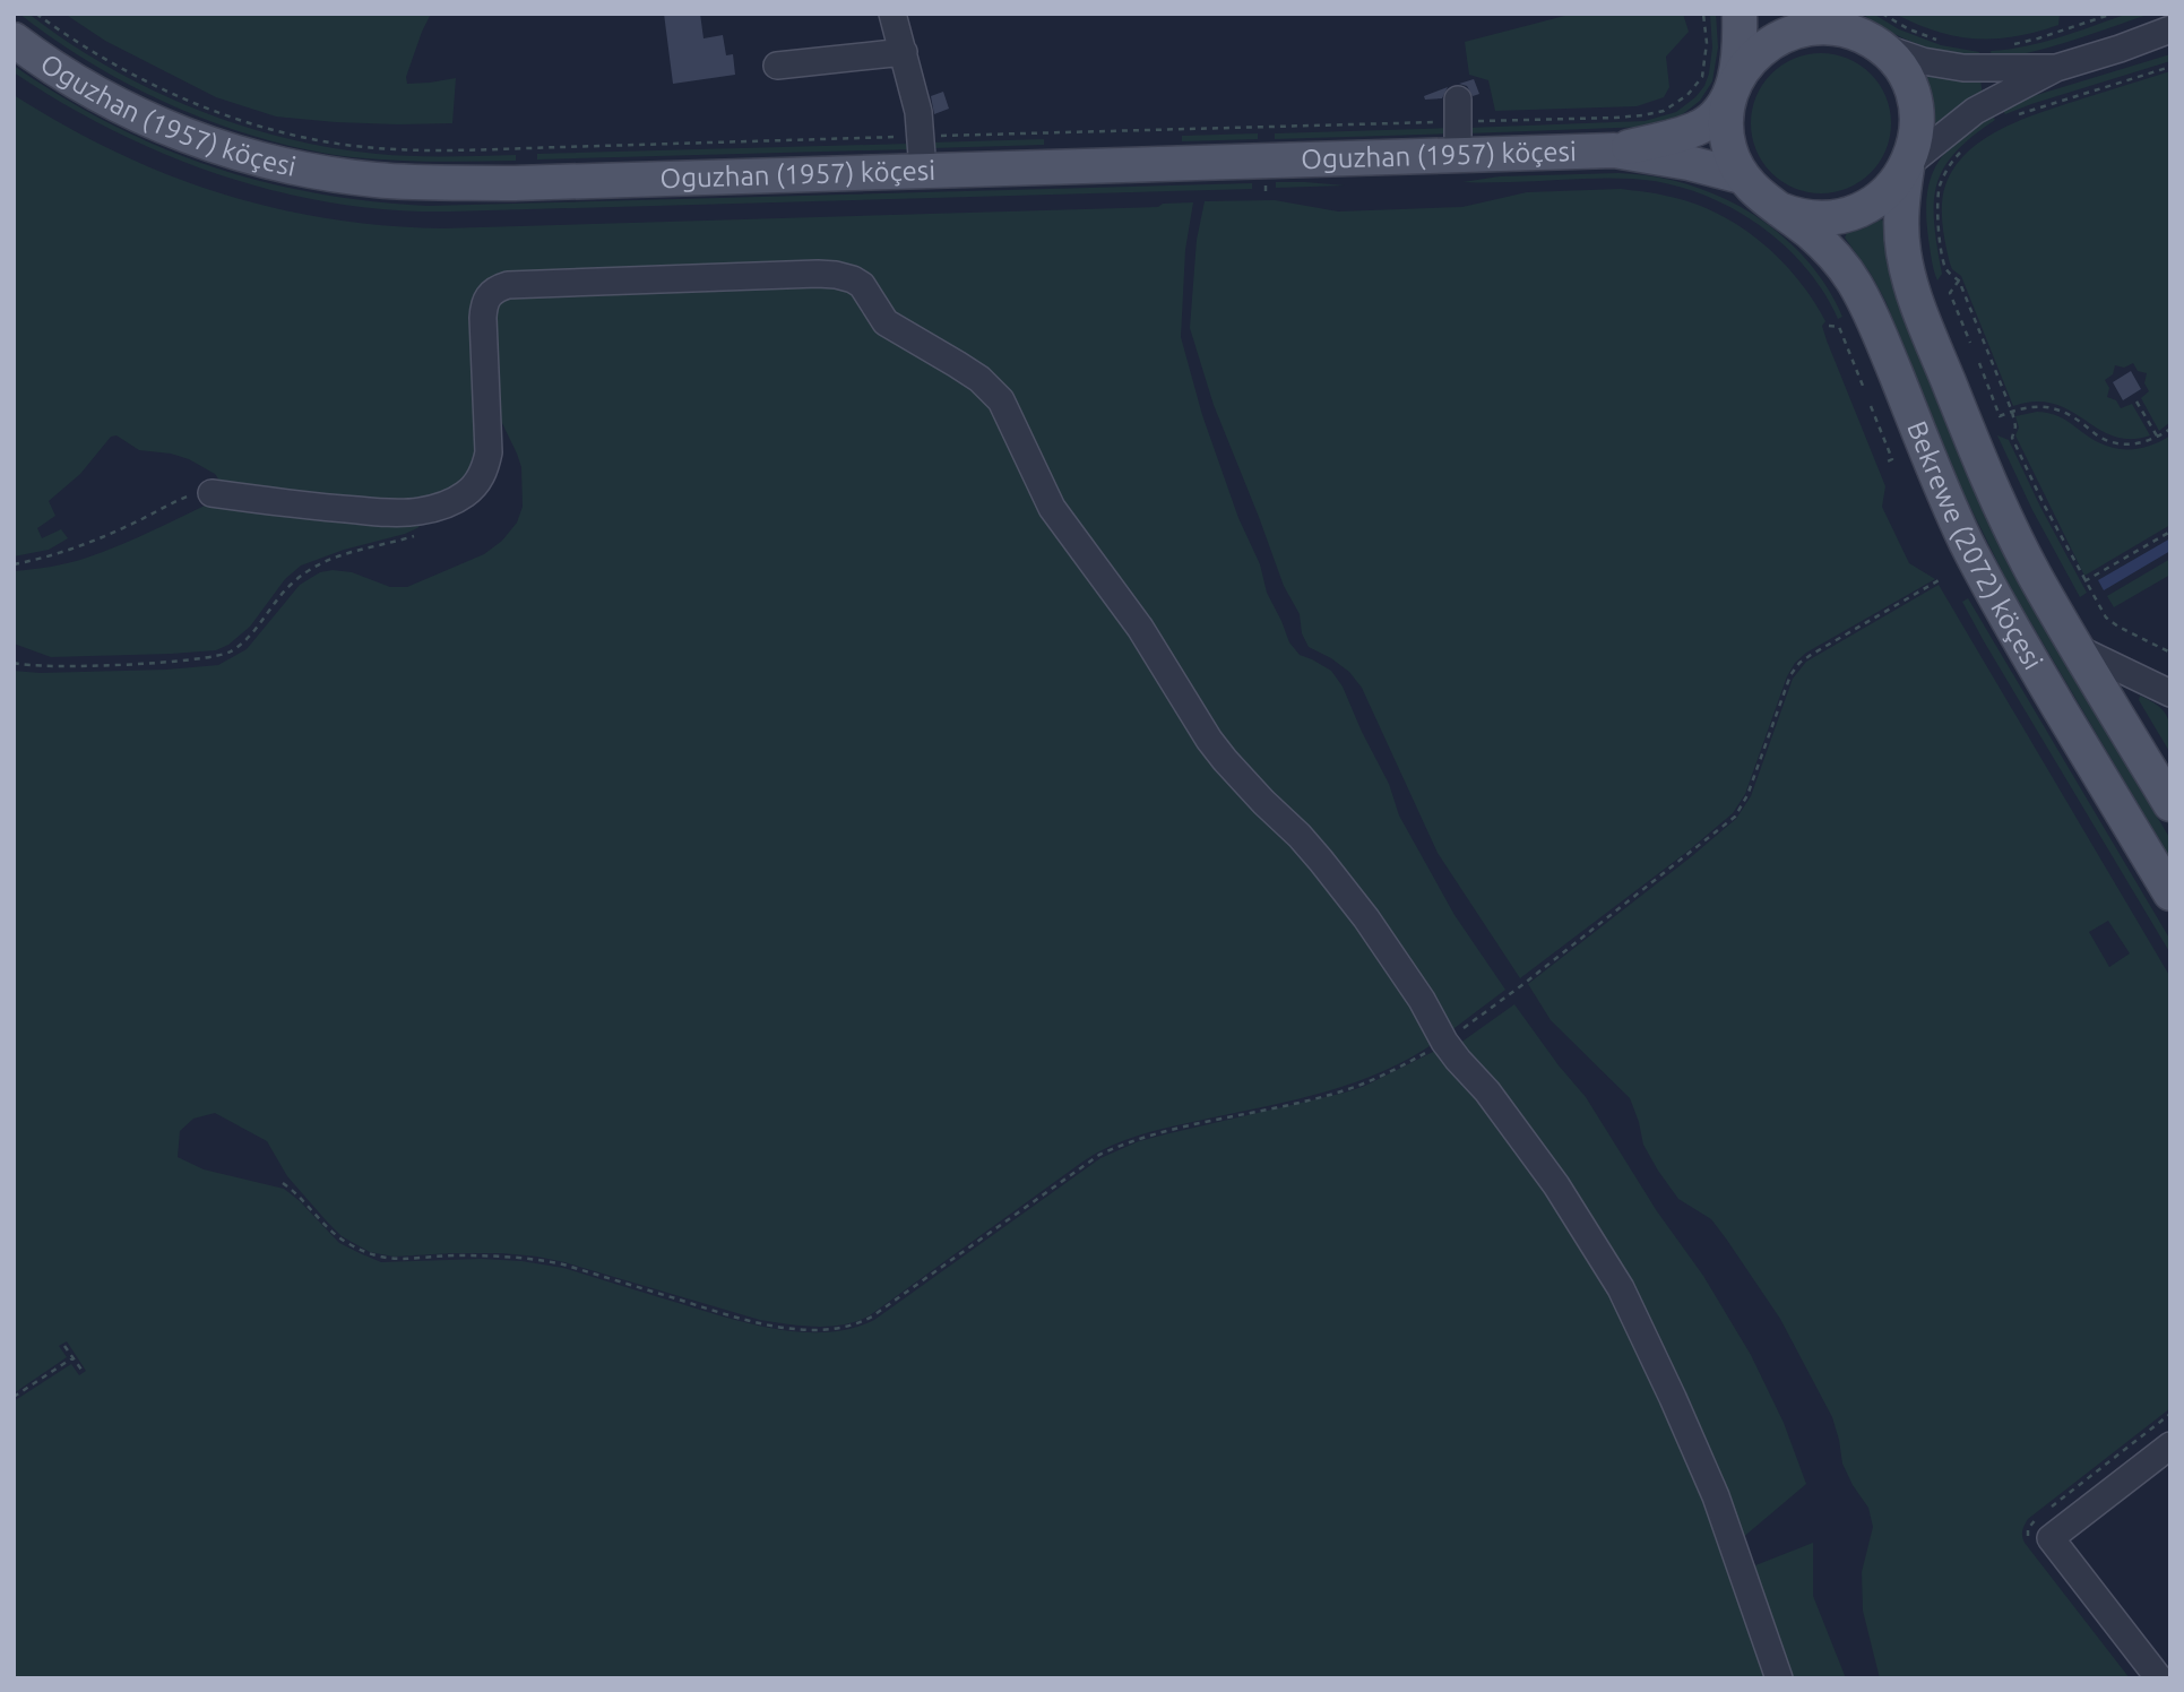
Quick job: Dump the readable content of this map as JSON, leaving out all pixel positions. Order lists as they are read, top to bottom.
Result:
{
  "streets": {
    "main road": ["Oguzhan (1957) köçesi", "Bekrewe (2072) köçesi"]
  },
  "crossings": [
    ["Oguzhan (1957) köçesi", "Bekrewe (2072) köçesi"]
  ]
}
